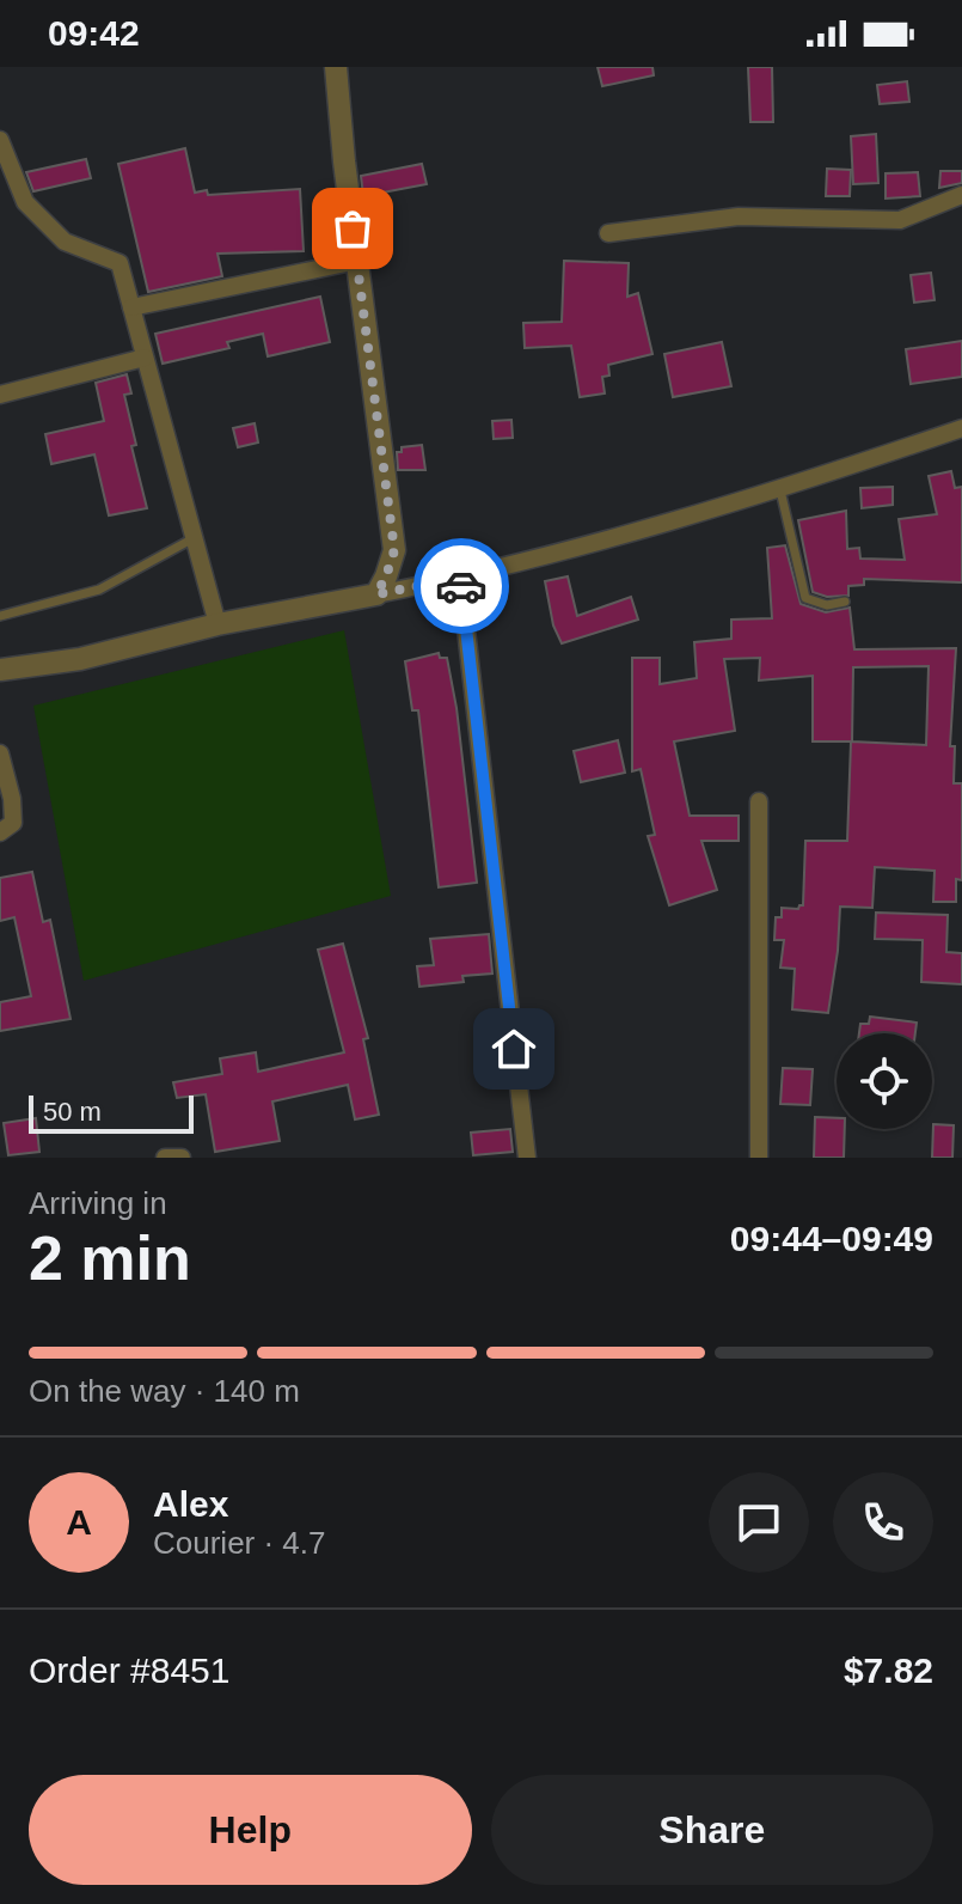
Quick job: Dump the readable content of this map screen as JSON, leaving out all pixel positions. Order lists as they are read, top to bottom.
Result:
{
  "scale_bar": "50 m",
  "page": {
    "status": "09:42",
    "scale": "50 m",
    "heading": ["2 min", "Arriving in", "09:44–09:49"],
    "panel": [
      "Alex",
      "Courier · 4.7",
      "Order #8451",
      "$7.82"
    ],
    "bar": "On the way · 140 m",
    "round": "A",
    "buttons": ["Help", "Share"]
  }
}
